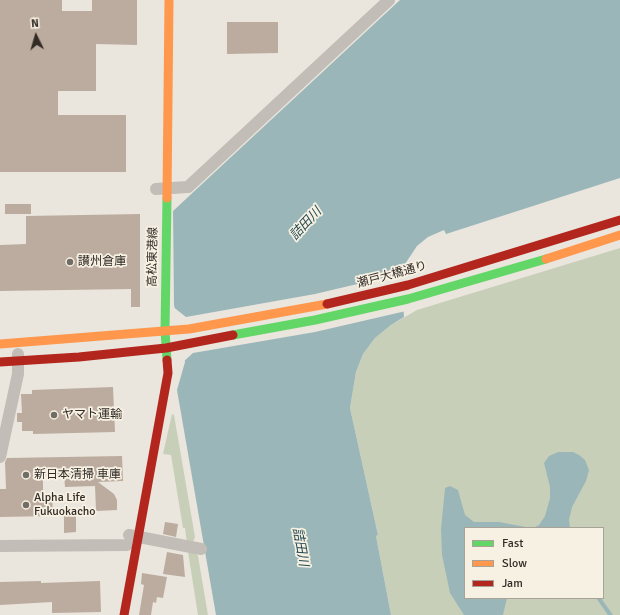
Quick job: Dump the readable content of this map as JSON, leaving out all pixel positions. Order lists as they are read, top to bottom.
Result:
{
  "streets": {
    "street": ["高松東港線", "瀬戸大橋通り"]
  },
  "crossings": [
    ["高松東港線", "瀬戸大橋通り"]
  ],
  "water": ["詰田川"],
  "places": [
    "讃州倉庫",
    "ヤマト運輸",
    "新日本清掃 車庫",
    "Alpha Life Fukuokacho"
  ],
  "legend": ["Fast", "Slow", "Jam"],
  "north": "top"
}
